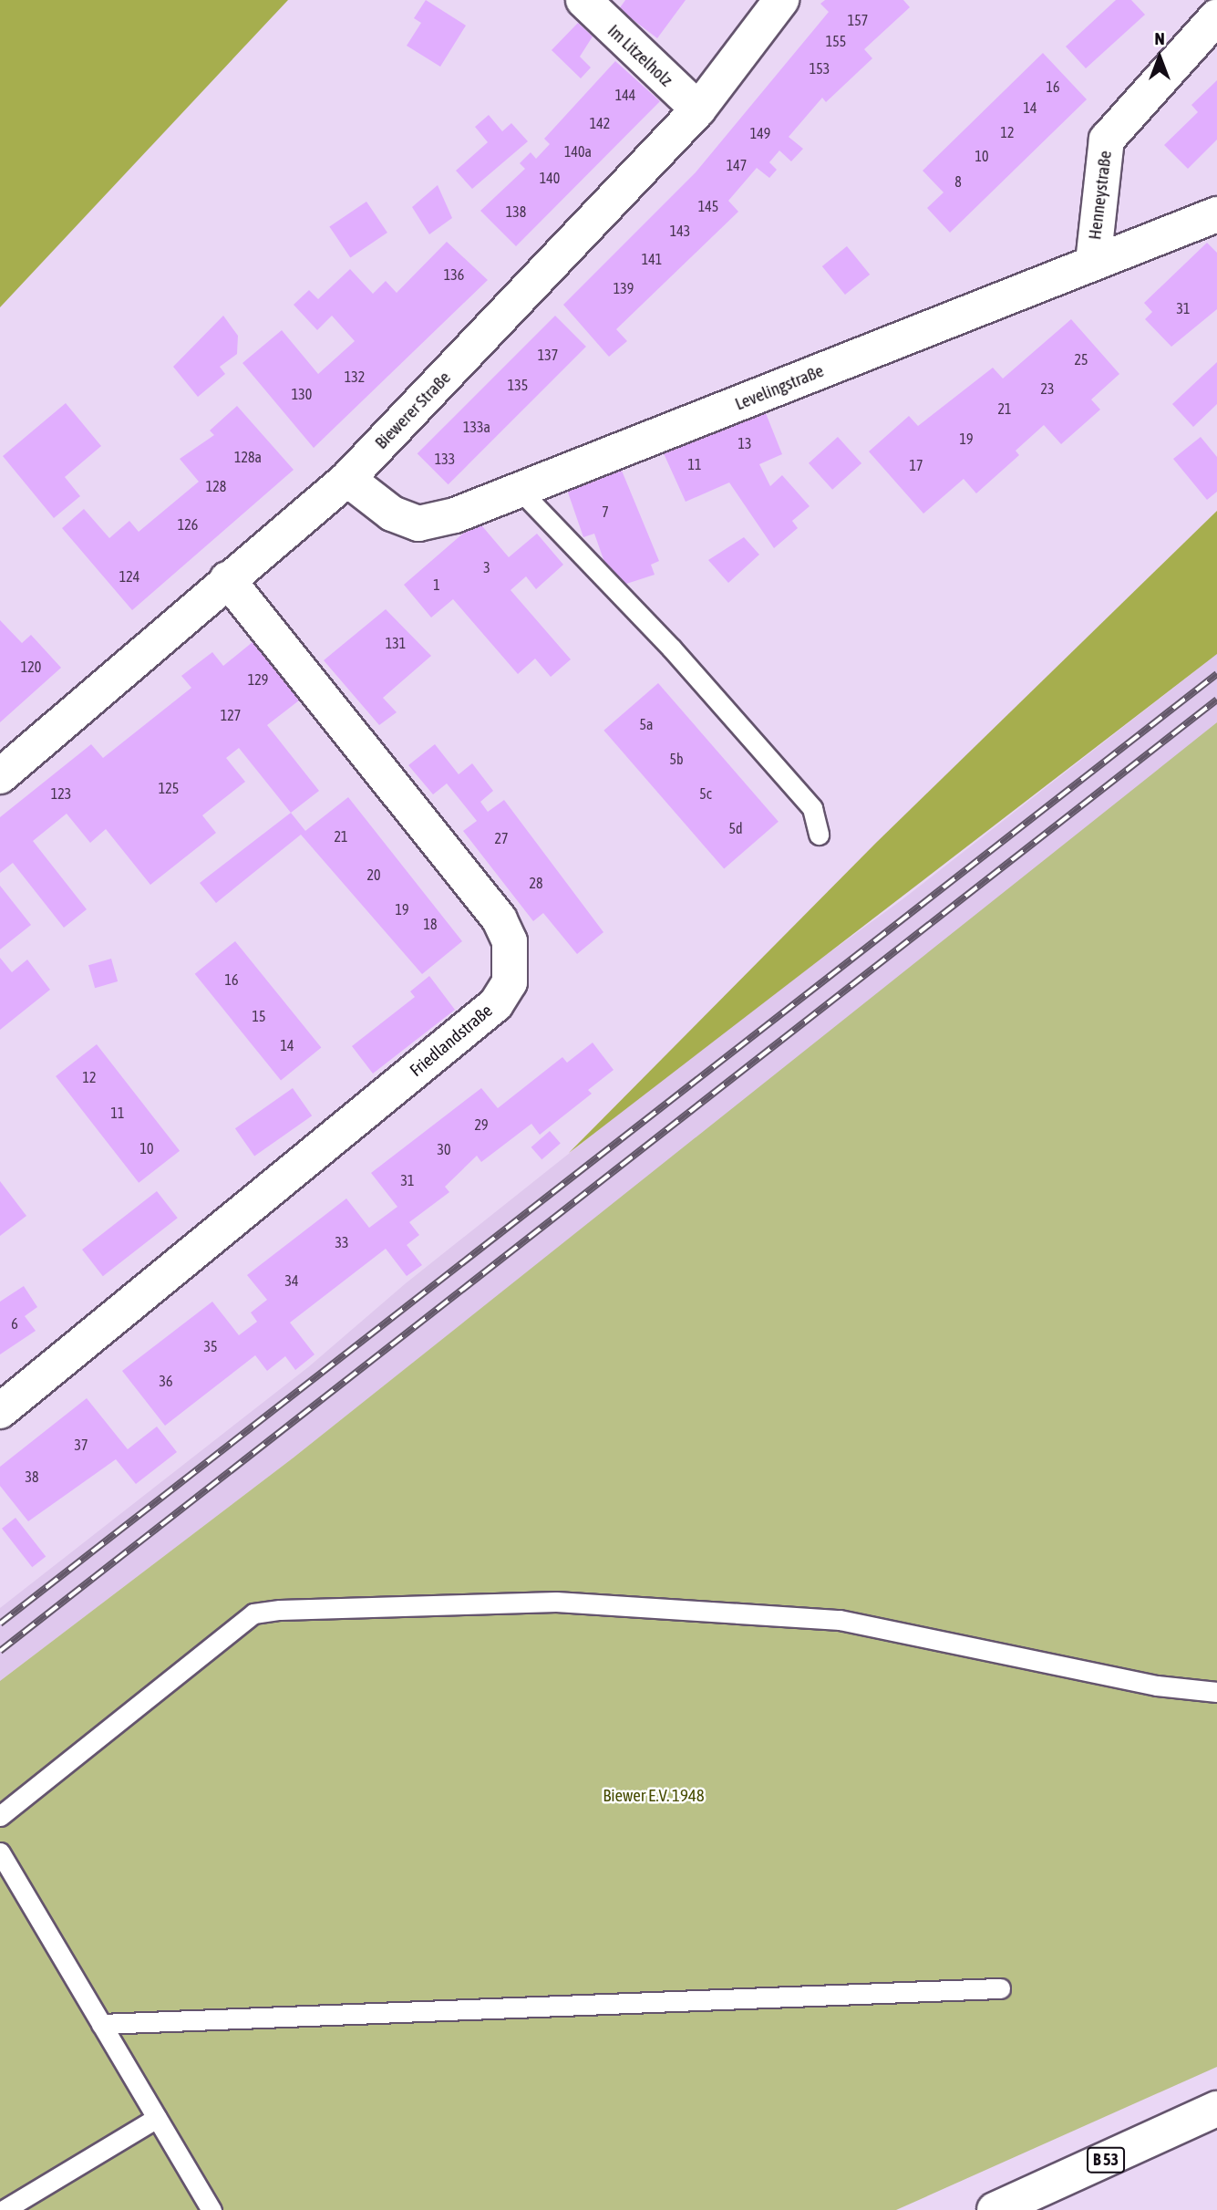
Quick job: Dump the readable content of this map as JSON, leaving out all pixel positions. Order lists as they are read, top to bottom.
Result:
{
  "streets": {
    "street": [
      "Im Litzelholz",
      "Henneystraße",
      "Levelingstraße",
      "Biewerer Straße",
      "Friedlandstraße",
      "B 53"
    ]
  },
  "crossings": [
    ["Im Litzelholz", "Biewerer Straße"],
    ["Henneystraße", "Levelingstraße"],
    ["Levelingstraße", "Biewerer Straße"],
    ["Biewerer Straße", "Friedlandstraße"]
  ],
  "parks": ["Biewer E.V. 1948"],
  "house_numbers": [
    "157",
    "155",
    "153",
    "16",
    "144",
    "14",
    "142",
    "12",
    "149",
    "140a",
    "10",
    "147",
    "140",
    "8",
    "145",
    "138",
    "143",
    "141",
    "136",
    "139",
    "31",
    "137",
    "25",
    "132",
    "135",
    "23",
    "130",
    "21",
    "133a",
    "19",
    "13",
    "128a",
    "133",
    "11",
    "17",
    "128",
    "7",
    "126",
    "3",
    "124",
    "1",
    "131",
    "120",
    "129",
    "127",
    "5a",
    "5b",
    "125",
    "123",
    "5c",
    "5d",
    "21",
    "27",
    "20",
    "28",
    "19",
    "18",
    "16",
    "15",
    "14",
    "12",
    "11",
    "29",
    "10",
    "30",
    "31",
    "33",
    "34",
    "6",
    "35",
    "36",
    "37",
    "38"
  ],
  "north": "top"
}
